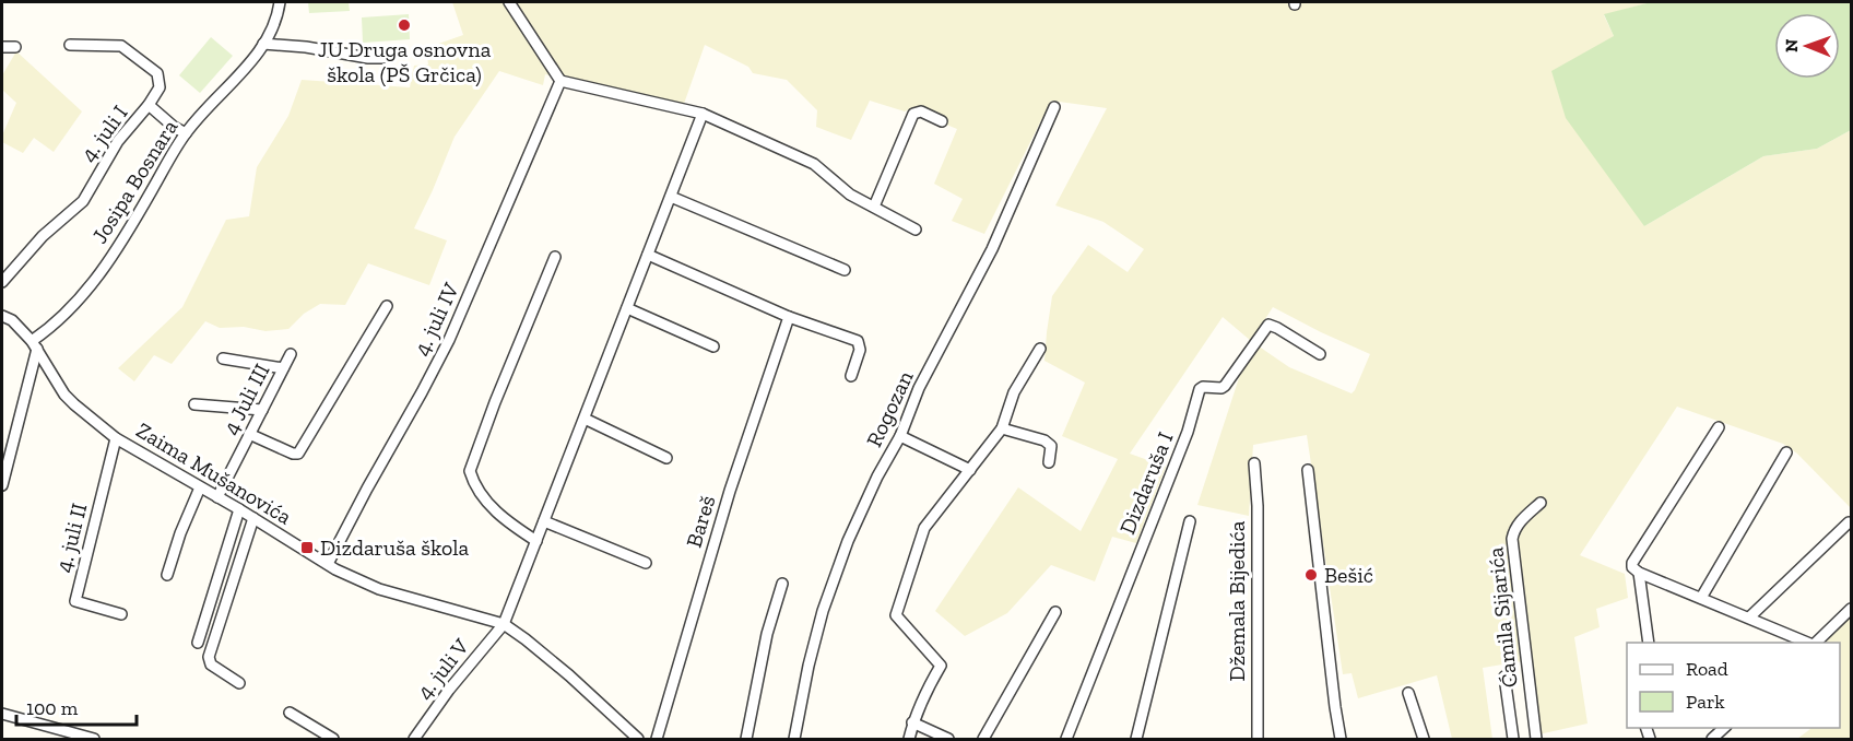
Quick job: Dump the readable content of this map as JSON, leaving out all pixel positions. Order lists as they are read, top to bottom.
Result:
{
  "streets": {
    "street": [
      "4. juli I",
      "Josipa Bosnara",
      "4. juli IV",
      "4 Juli III",
      "Rogozan",
      "Zaima Mušanovića",
      "Dizdaruša I",
      "Bareš",
      "4. juli II",
      "Džemala Bijedića",
      "Ćamila Sijarića",
      "4. juli V"
    ]
  },
  "crossings": [
    ["Josipa Bosnara", "Zaima Mušanovića"],
    ["4. juli IV", "Zaima Mušanovića"],
    ["4 Juli III", "Zaima Mušanovića"],
    ["Zaima Mušanovića", "4. juli II"],
    ["Zaima Mušanovića", "4. juli V"]
  ],
  "places": {
    "other": ["JU Druga osnovna škola (PŠ Grčica)", "Bešić"],
    "transit": ["Dizdaruša škola"]
  },
  "legend": ["Road", "Park"],
  "scale_bar": "100 m",
  "north": "left"
}
